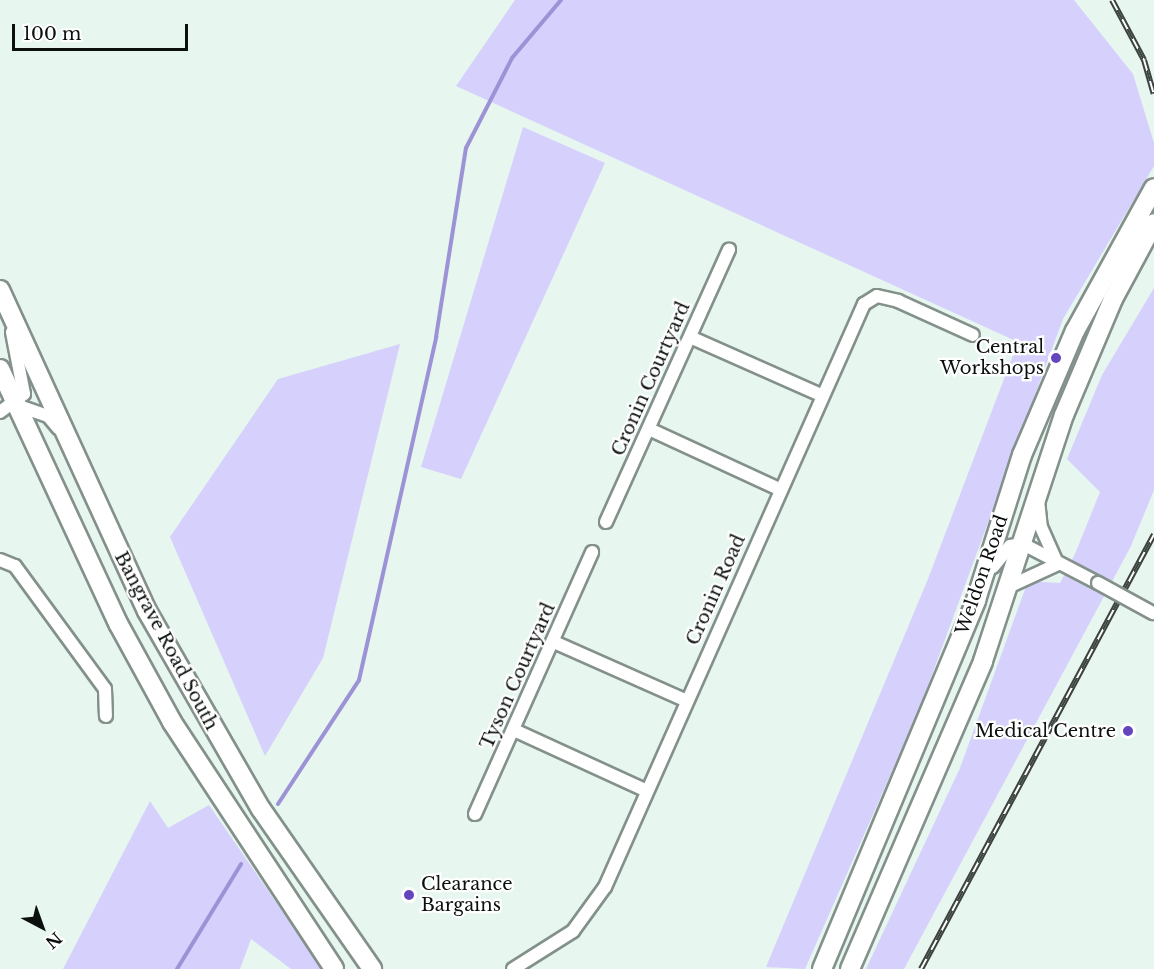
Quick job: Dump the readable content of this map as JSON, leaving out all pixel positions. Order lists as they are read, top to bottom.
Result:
{
  "streets": {
    "highway": ["Weldon Road", "Bangrave Road South"],
    "street": ["Cronin Courtyard", "Cronin Road", "Tyson Courtyard"]
  },
  "places": ["Central Workshops", "Medical Centre", "Clearance Bargains"],
  "scale_bar": "100 m",
  "north": "bottom right"
}
